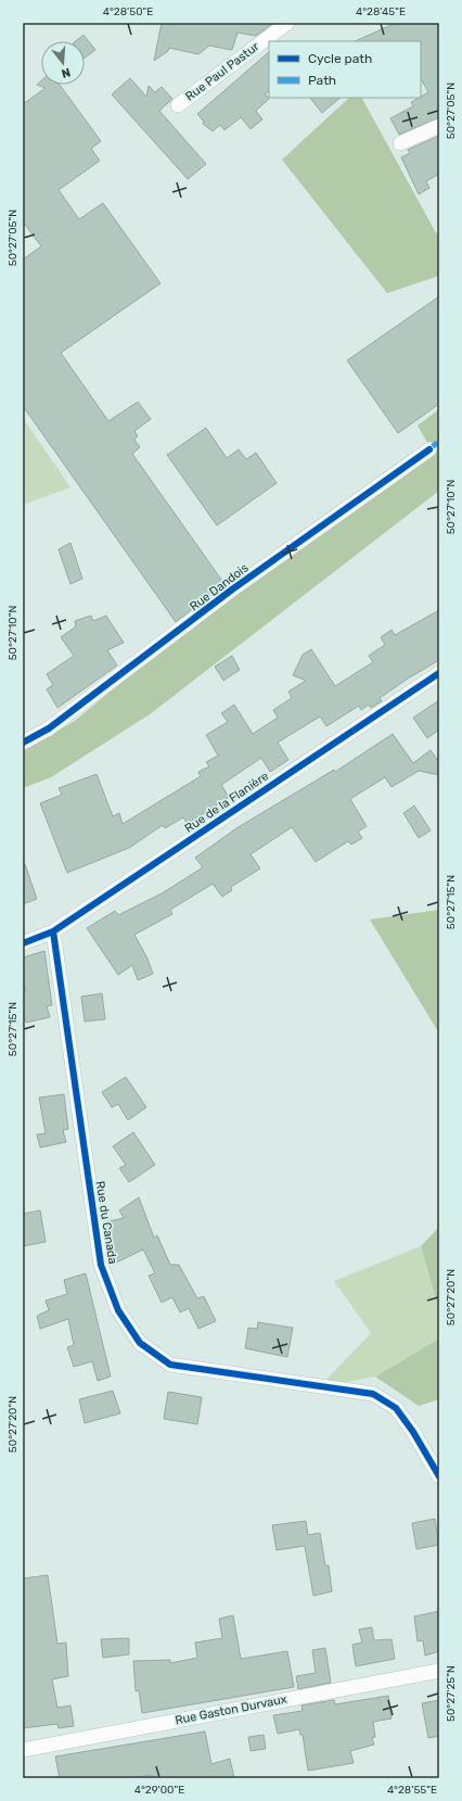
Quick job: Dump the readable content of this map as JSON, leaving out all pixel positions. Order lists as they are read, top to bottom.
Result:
{
  "streets": {
    "street": [
      "Rue Paul Pastur",
      "Rue Dandois",
      "Rue de la Flanière",
      "Rue du Canada",
      "Rue Gaston Durvaux"
    ]
  },
  "crossings": [
    ["Rue de la Flanière", "Rue du Canada"]
  ],
  "legend": ["Cycle path", "Path"],
  "north": "bottom",
  "coordinates": [
    "4°28'50\"E",
    "4°28'45\"E",
    "50°27'05\"N",
    "50°27'10\"N",
    "50°27'15\"N",
    "50°27'20\"N",
    "50°27'25\"N",
    "4°29'00\"E",
    "4°28'55\"E"
  ]
}
